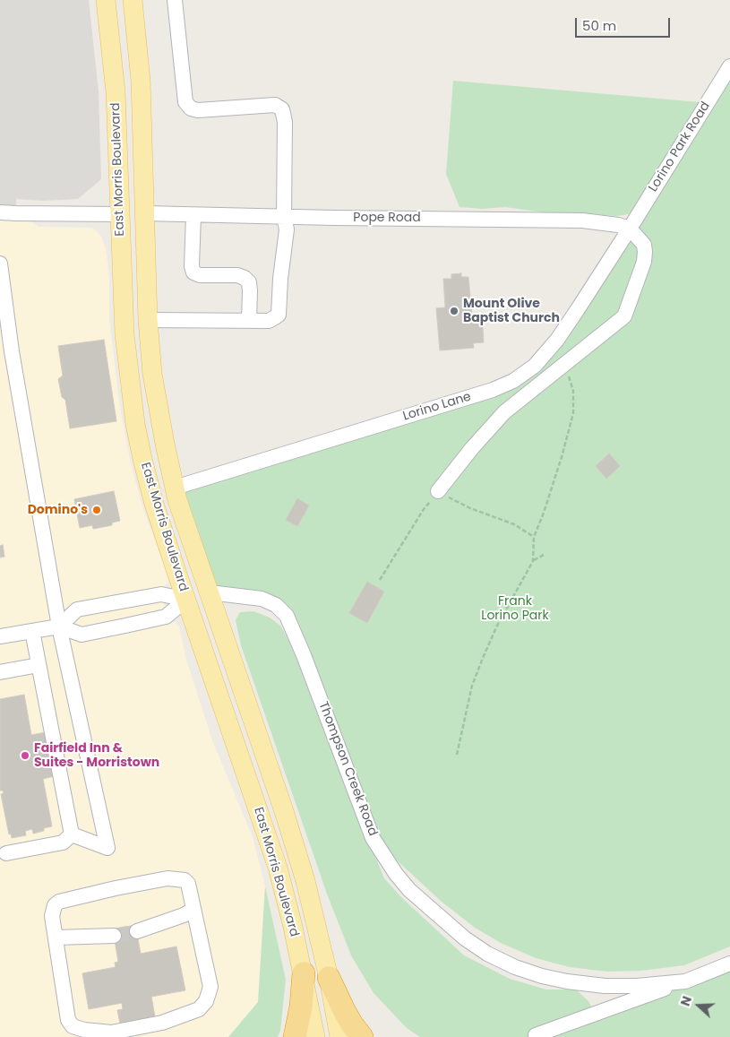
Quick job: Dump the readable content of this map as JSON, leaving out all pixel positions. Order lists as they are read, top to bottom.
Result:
{
  "streets": {
    "main road": ["East Morris Boulevard"],
    "street": [
      "Lorino Park Road",
      "Pope Road",
      "Lorino Lane",
      "Thompson Creek Road"
    ]
  },
  "crossings": [
    ["Lorino Park Road", "Pope Road"],
    ["Lorino Park Road", "Lorino Lane"],
    ["East Morris Boulevard", "Pope Road"],
    ["East Morris Boulevard", "Lorino Lane"],
    ["East Morris Boulevard", "Thompson Creek Road"],
    ["Pope Road", "Lorino Lane"]
  ],
  "parks": ["Frank Lorino Park"],
  "places": ["Mount Olive Baptist Church", "Domino's", "Fairfield Inn & Suites - Morristown"],
  "scale_bar": "50 m",
  "north": "left"
}
